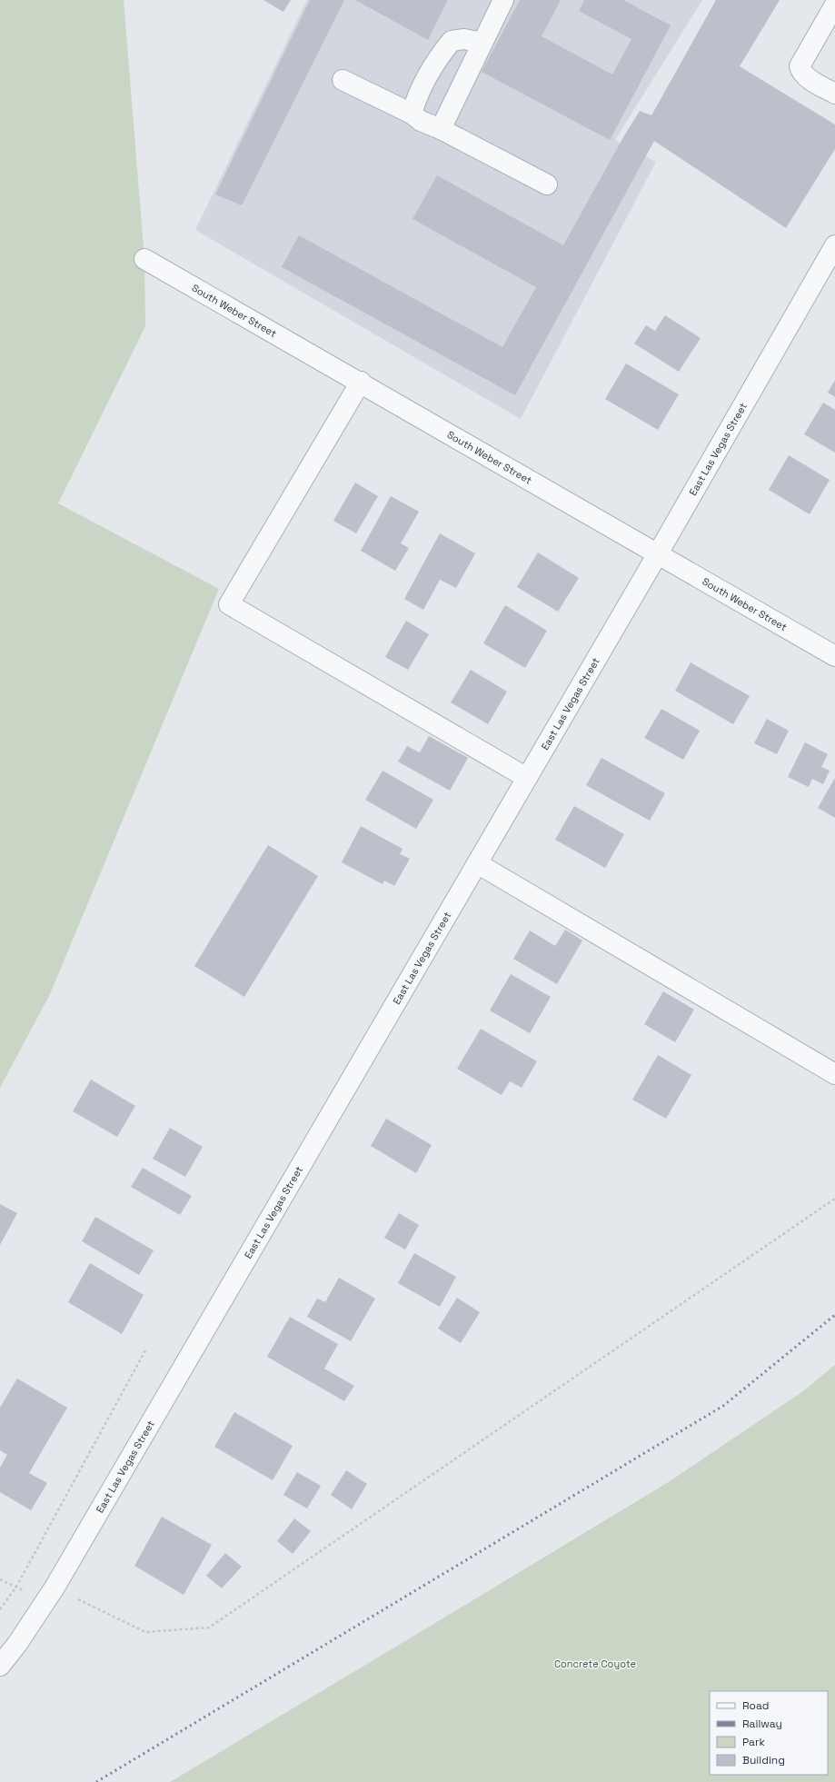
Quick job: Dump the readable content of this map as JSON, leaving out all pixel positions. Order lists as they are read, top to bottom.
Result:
{
  "streets": {
    "street": ["South Weber Street", "East Las Vegas Street"]
  },
  "crossings": [
    ["South Weber Street", "East Las Vegas Street"]
  ],
  "parks": ["Concrete Coyote"],
  "legend": [
    "Road",
    "Railway",
    "Park",
    "Building"
  ]
}
